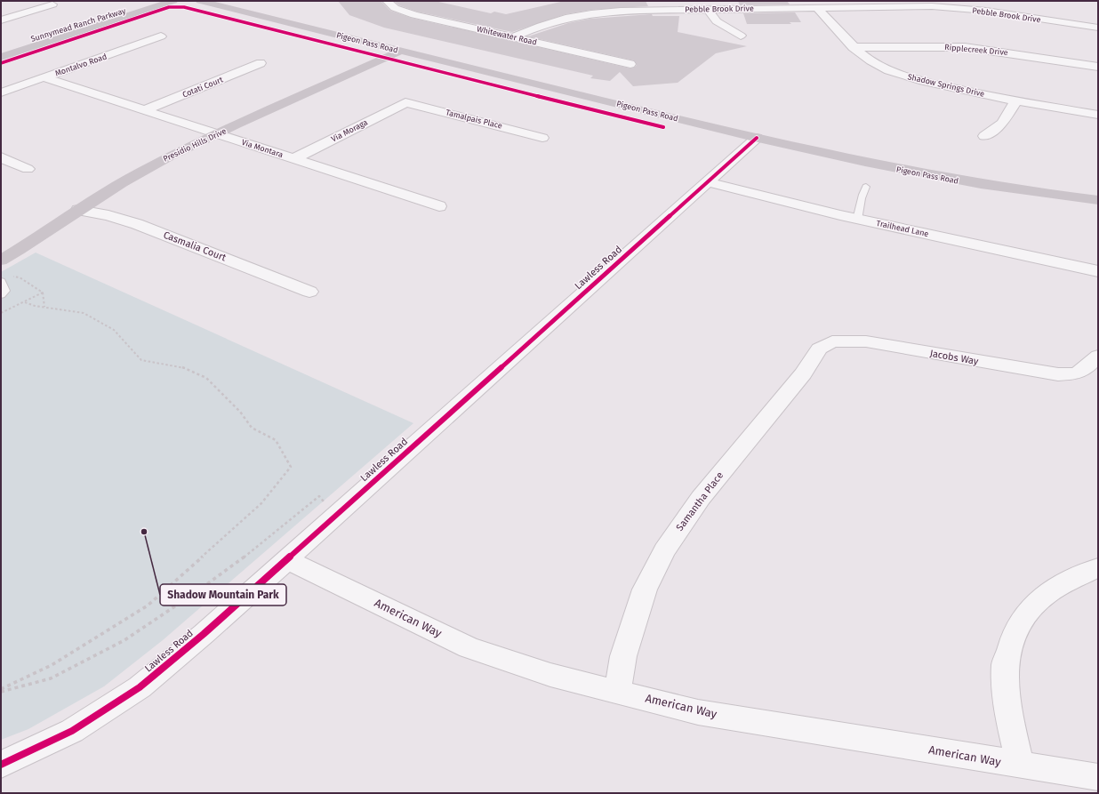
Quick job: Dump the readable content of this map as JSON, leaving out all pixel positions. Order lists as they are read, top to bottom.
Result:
{
  "streets": {
    "street": [
      "Pebble Brook Drive",
      "Sunnymead Ranch Parkway",
      "Whitewater Road",
      "Pigeon Pass Road",
      "Ripplecreek Drive",
      "Montalvo Road",
      "Shadow Springs Drive",
      "Cotati Court",
      "Tamalpais Place",
      "Via Moraga",
      "Presidio Hills Drive",
      "Via Montara",
      "Trailhead Lane",
      "Casmalia Court",
      "Lawless Road",
      "Jacobs Way",
      "Samantha Place",
      "American Way"
    ]
  },
  "crossings": [
    ["Pebble Brook Drive", "Whitewater Road"],
    ["Pebble Brook Drive", "Shadow Springs Drive"],
    ["Pigeon Pass Road", "Presidio Hills Drive"],
    ["Pigeon Pass Road", "Lawless Road"],
    ["Ripplecreek Drive", "Shadow Springs Drive"],
    ["Montalvo Road", "Via Montara"],
    ["Cotati Court", "Via Montara"],
    ["Tamalpais Place", "Via Moraga"],
    ["Via Moraga", "Via Montara"],
    ["Presidio Hills Drive", "Via Montara"],
    ["Presidio Hills Drive", "Casmalia Court"],
    ["Trailhead Lane", "Lawless Road"],
    ["Lawless Road", "American Way"],
    ["Jacobs Way", "Samantha Place"],
    ["Samantha Place", "American Way"]
  ],
  "places": ["Shadow Mountain Park"]
}
